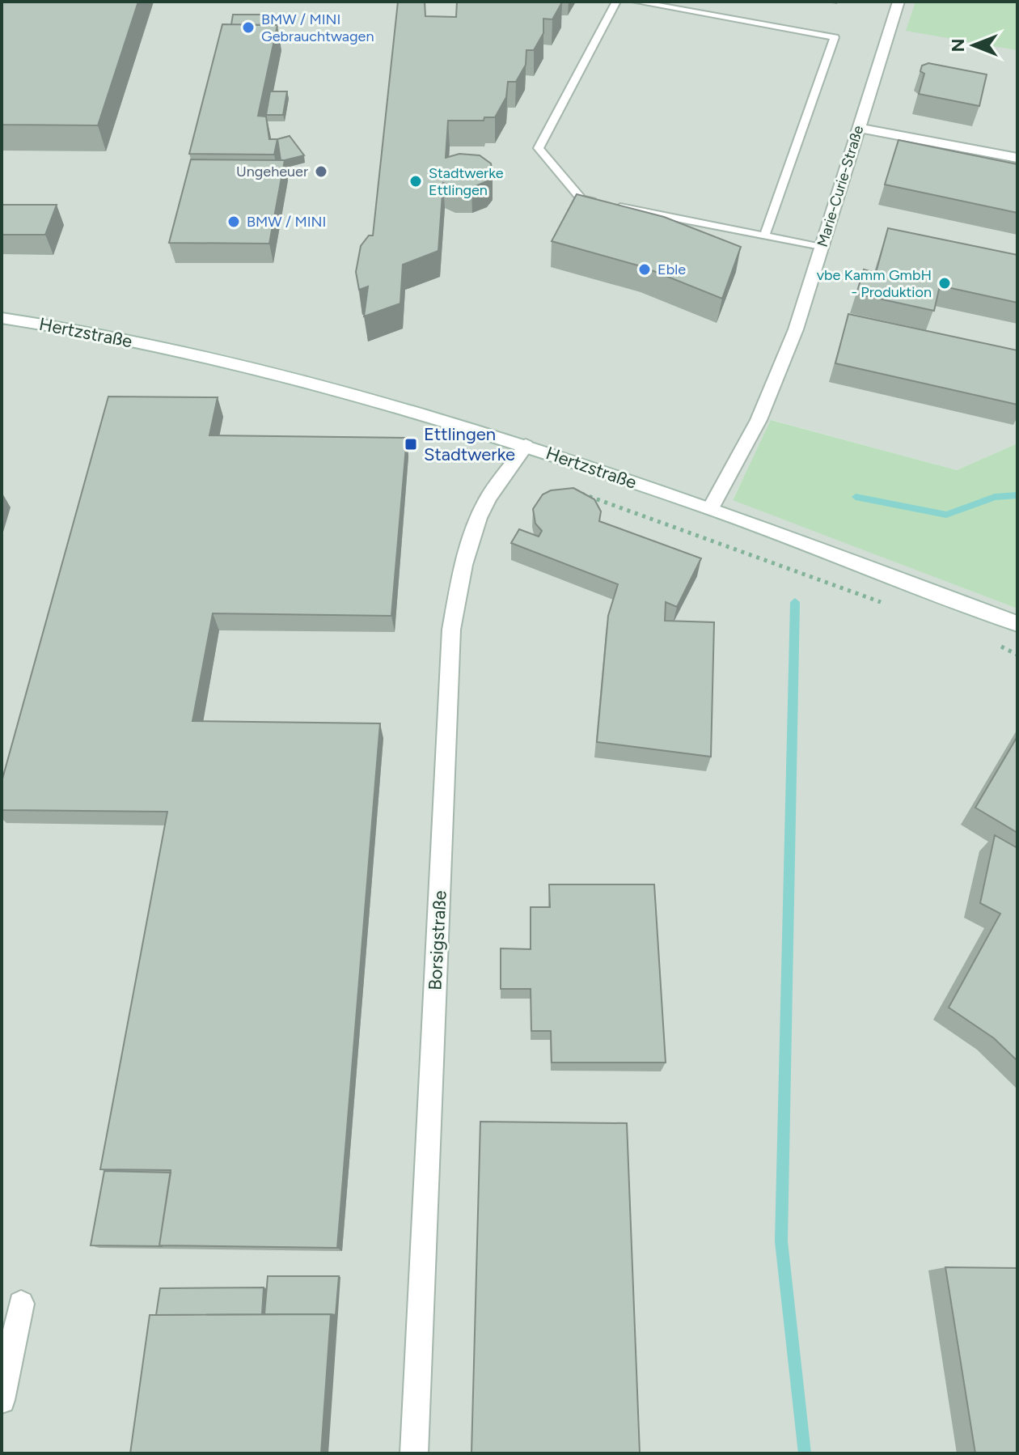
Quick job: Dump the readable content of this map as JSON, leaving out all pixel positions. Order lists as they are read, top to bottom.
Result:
{
  "streets": {
    "street": ["Marie-Curie-Straße", "Hertzstraße", "Borsigstraße"]
  },
  "crossings": [
    ["Marie-Curie-Straße", "Hertzstraße"],
    ["Hertzstraße", "Borsigstraße"]
  ],
  "places": {
    "other": [
      "BMW / MINI Gebrauchtwagen",
      "Ungeheuer",
      "Stadtwerke Ettlingen",
      "BMW / MINI",
      "Eble",
      "vbe Kamm GmbH - Produktion"
    ],
    "transit": ["Ettlingen Stadtwerke"]
  },
  "north": "left"
}
